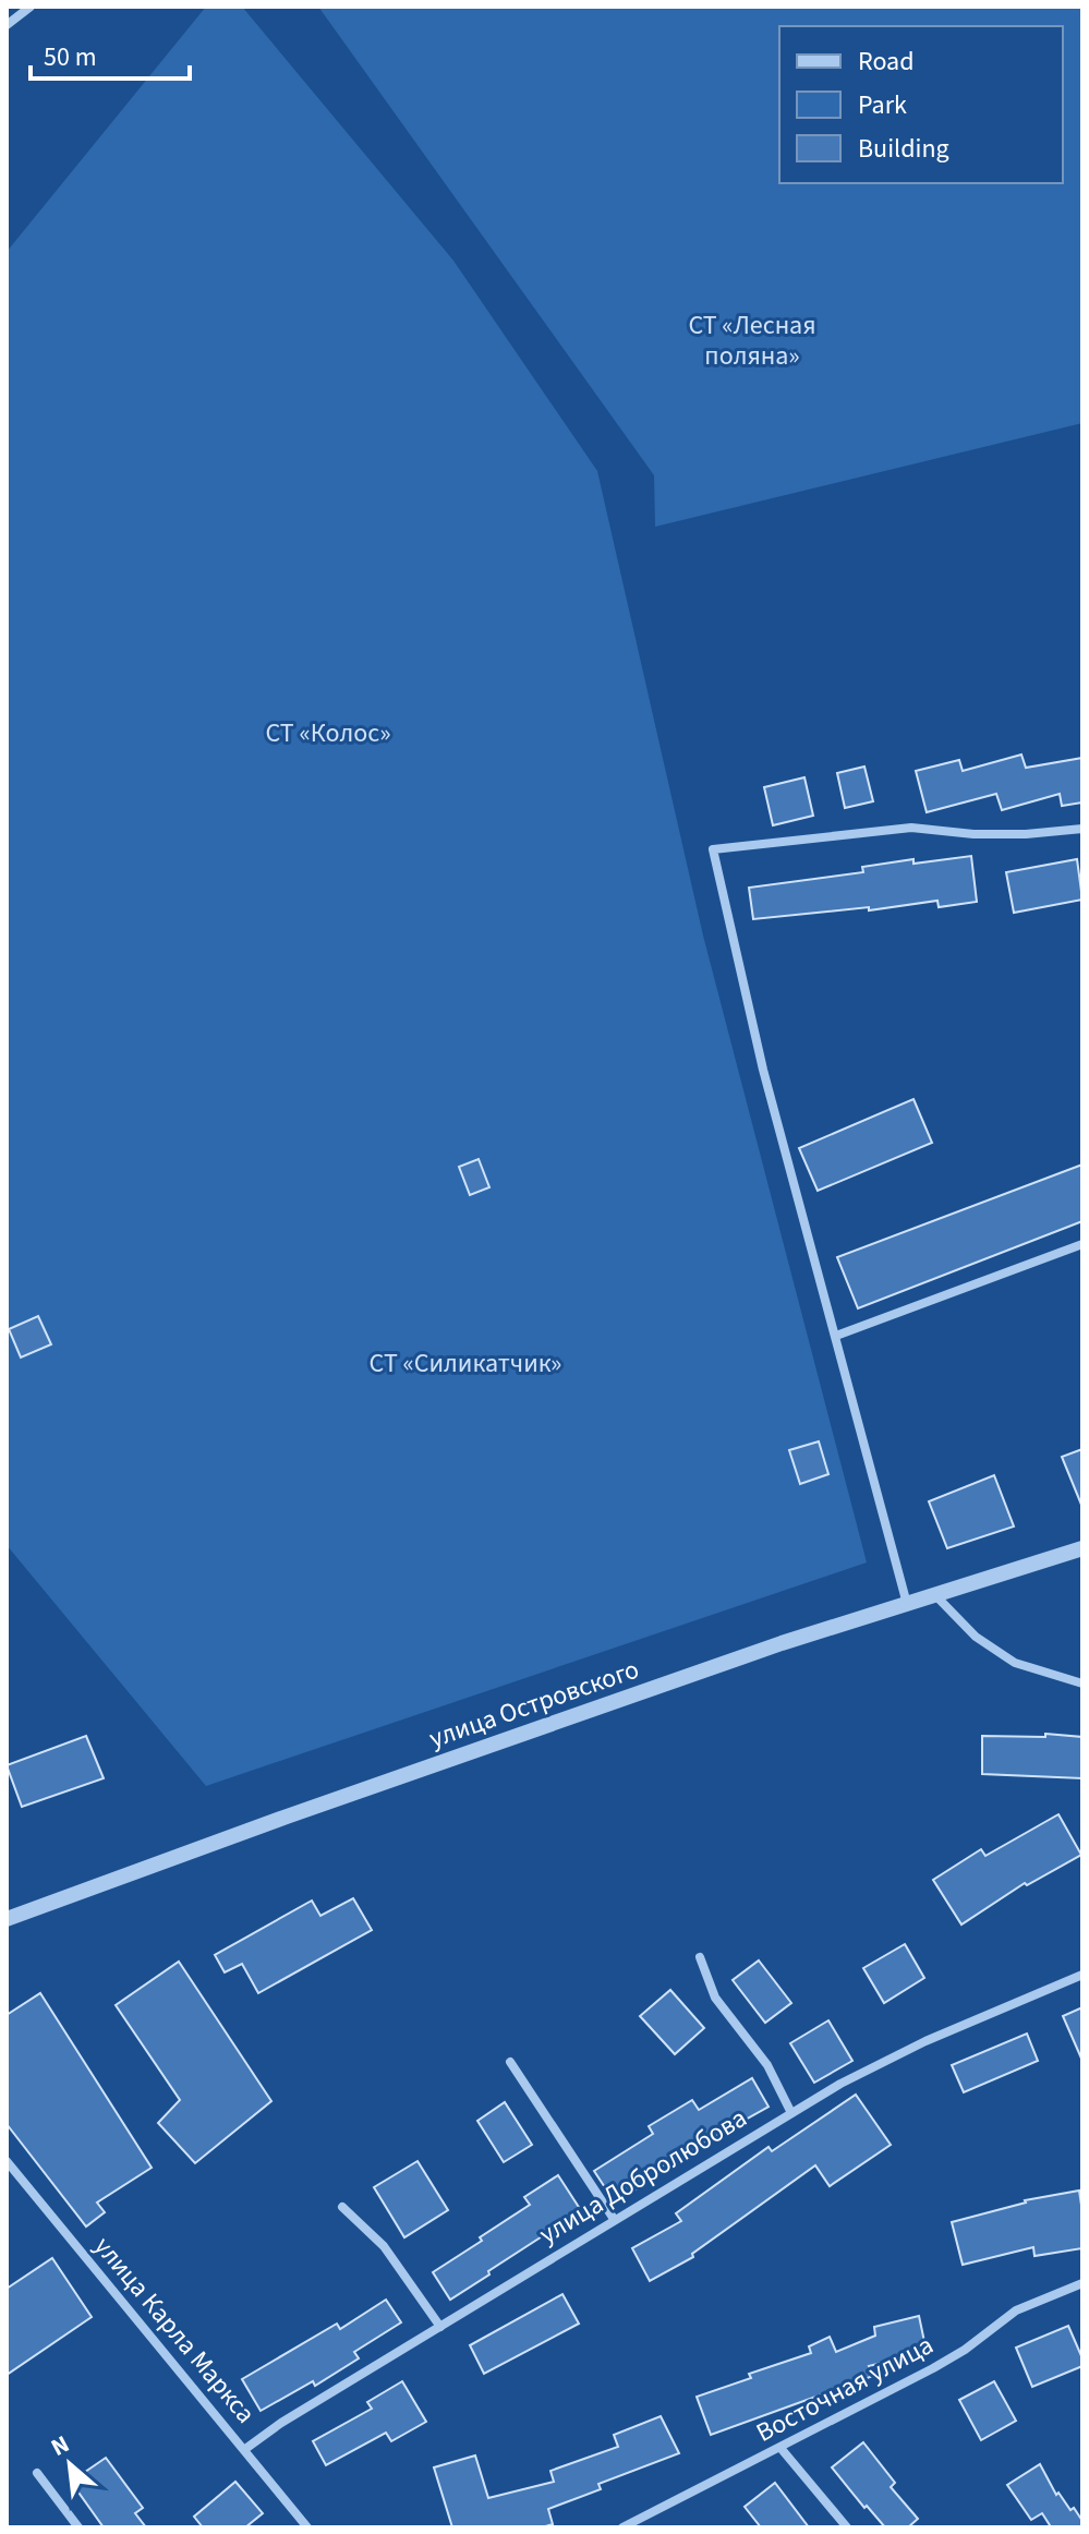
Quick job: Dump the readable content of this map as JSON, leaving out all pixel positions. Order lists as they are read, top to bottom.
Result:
{
  "streets": {
    "street": [
      "улица Островского",
      "улица Добролюбова",
      "улица Карла Маркса",
      "Восточная улица"
    ]
  },
  "crossings": [
    ["улица Добролюбова", "улица Карла Маркса"]
  ],
  "parks": ["СТ «Лесная поляна»", "СТ «Колос»", "СТ «Силикатчик»"],
  "legend": ["Road", "Park", "Building"],
  "scale_bar": "50 m",
  "north": "top left"
}
